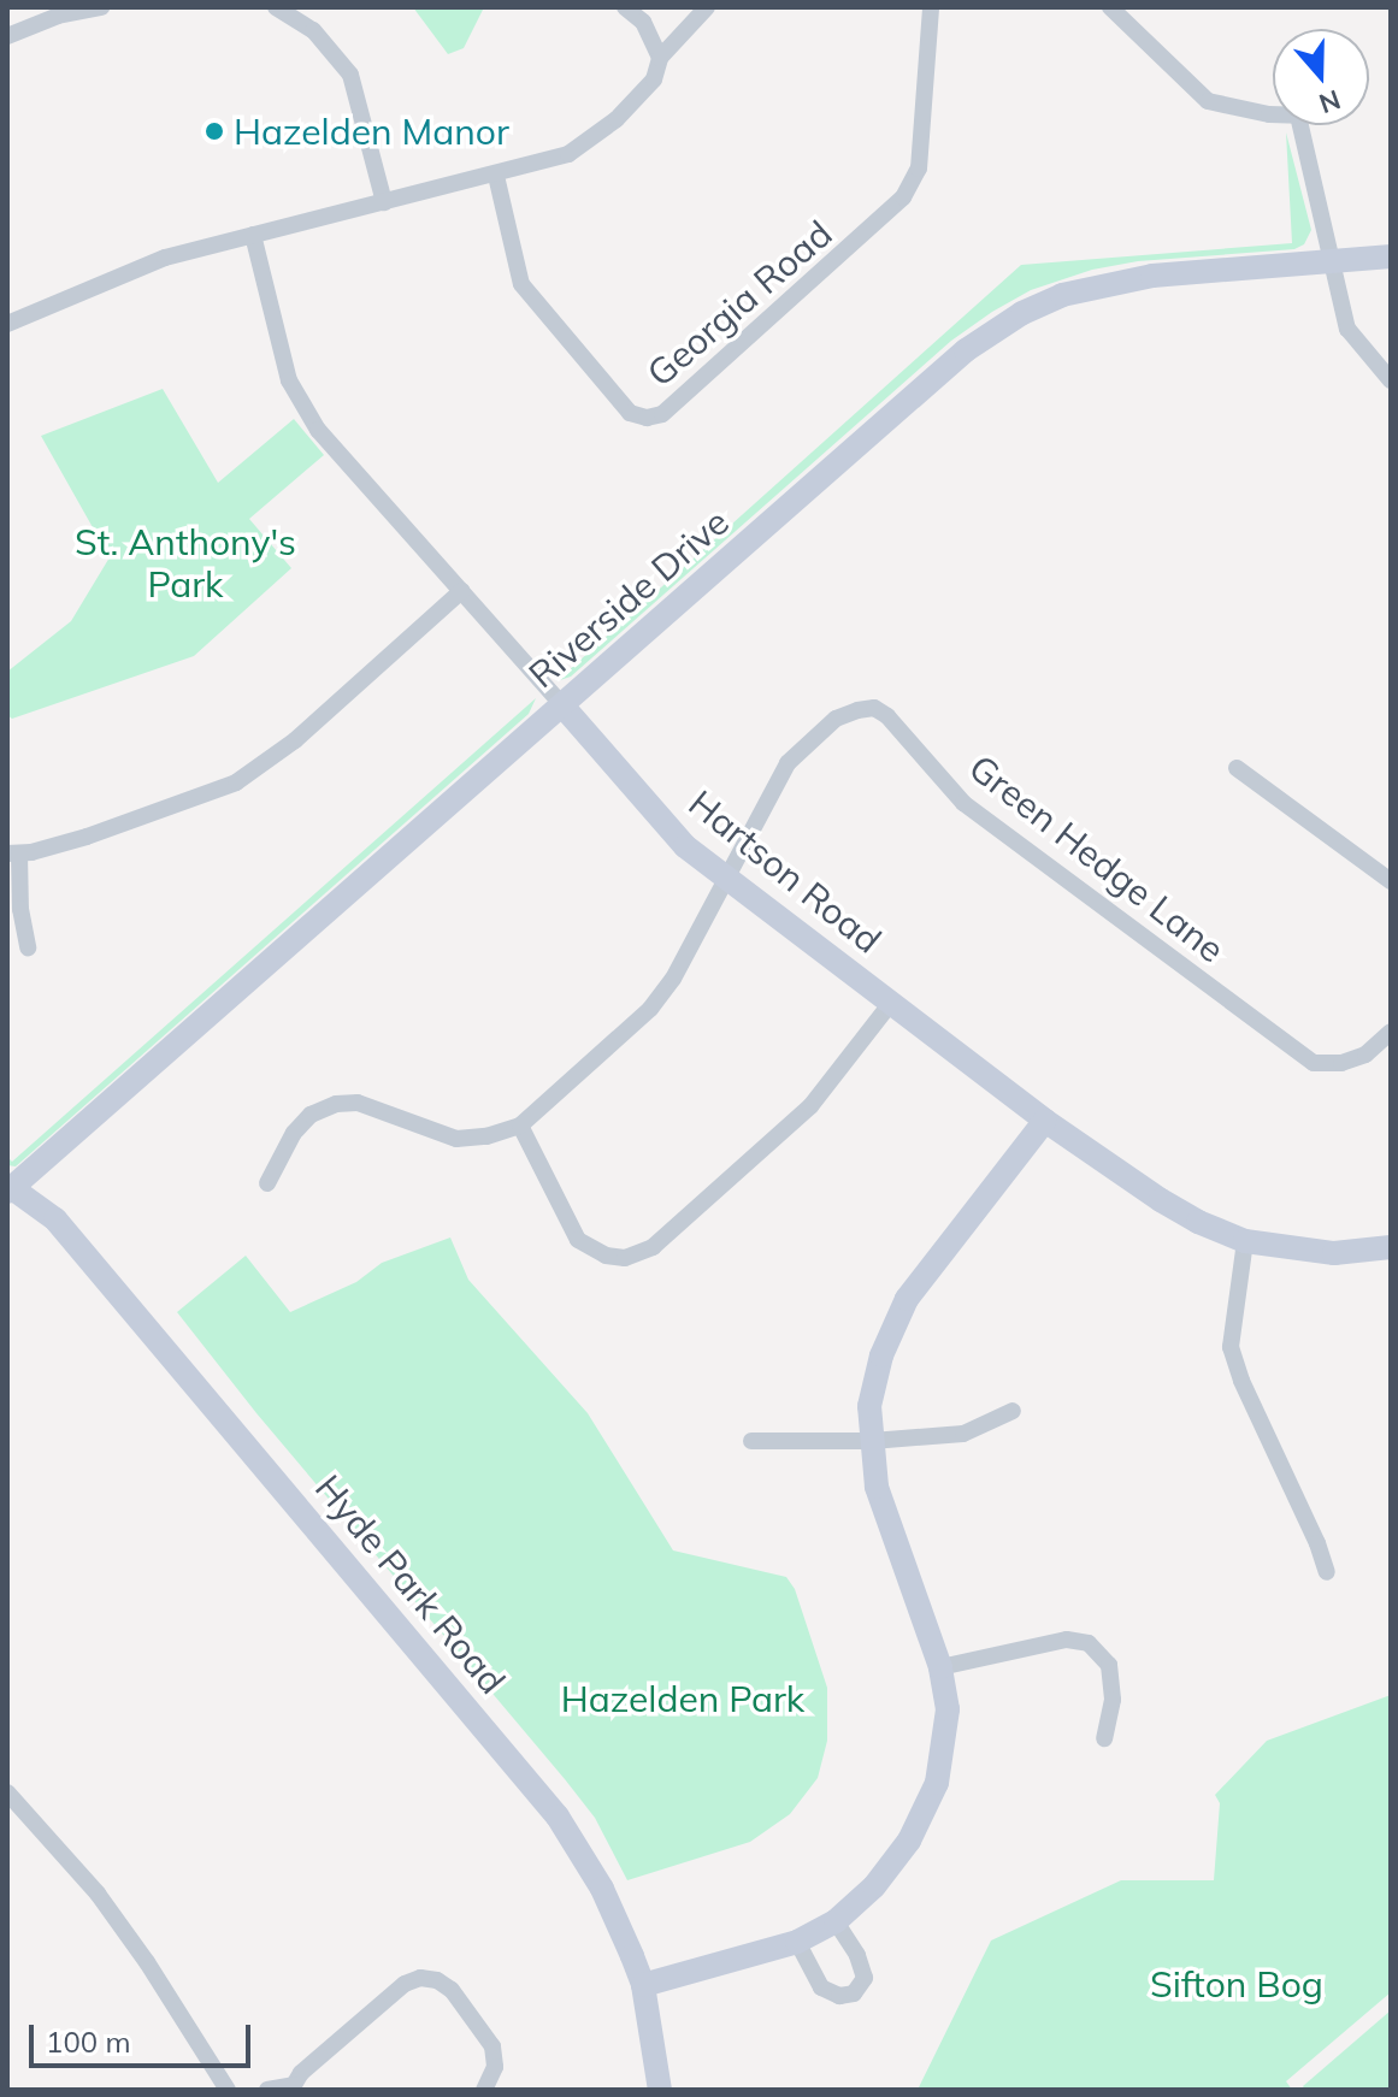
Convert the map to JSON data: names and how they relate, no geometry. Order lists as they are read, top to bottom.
{
  "streets": {
    "main road": ["Riverside Drive", "Hartson Road", "Hyde Park Road"],
    "street": ["Georgia Road", "Green Hedge Lane"]
  },
  "crossings": [
    ["Riverside Drive", "Hartson Road"],
    ["Riverside Drive", "Hyde Park Road"],
    ["Green Hedge Lane", "Hartson Road"]
  ],
  "parks": ["St. Anthony's Park", "Hazelden Park", "Sifton Bog"],
  "places": ["Hazelden Manor"],
  "scale_bar": "100 m",
  "north": "bottom"
}
